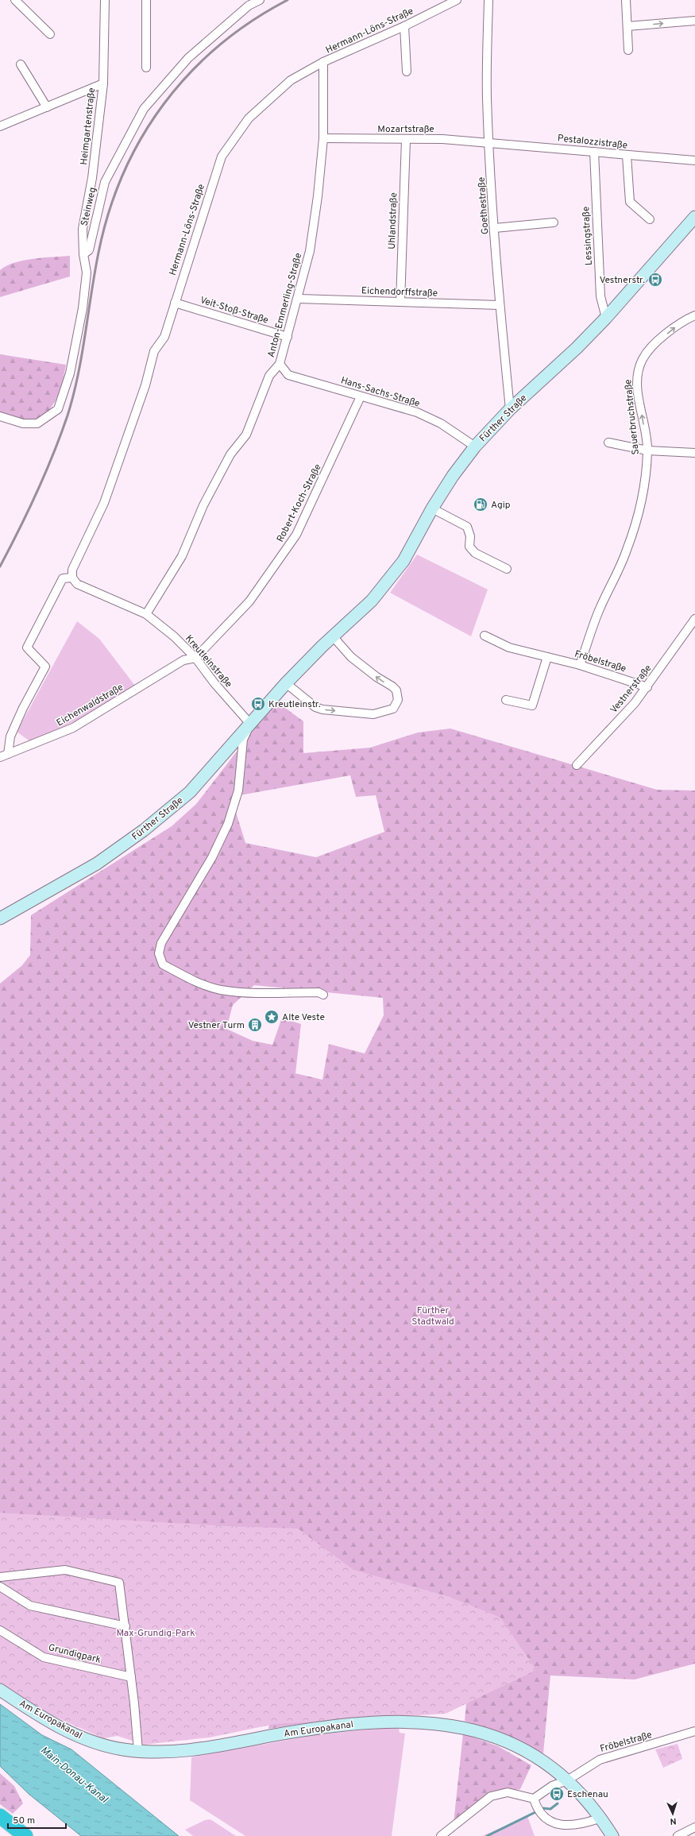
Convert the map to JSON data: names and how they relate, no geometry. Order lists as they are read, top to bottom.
{
  "streets": {
    "main road": ["Fürther Straße", "Am Europakanal"],
    "street": [
      "Hermann-Löns-Straße",
      "Heimgartenstraße",
      "Mozartstraße",
      "Pestalozzistraße",
      "Goethestraße",
      "Steinweg",
      "Uhlandstraße",
      "Lessingstraße",
      "Eichendorffstraße",
      "Anton-Emmerling-Straße",
      "Veit-Stoß-Straße",
      "Hans-Sachs-Straße",
      "Sauerbruchstraße",
      "Robert-Koch-Straße",
      "Kreutleinstraße",
      "Fröbelstraße",
      "Vestnerstraße",
      "Eichenwaldstraße",
      "Grundigpark"
    ]
  },
  "crossings": [
    ["Hermann-Löns-Straße", "Anton-Emmerling-Straße"],
    ["Hermann-Löns-Straße", "Veit-Stoß-Straße"],
    ["Hermann-Löns-Straße", "Kreutleinstraße"],
    ["Heimgartenstraße", "Steinweg"],
    ["Mozartstraße", "Pestalozzistraße"],
    ["Mozartstraße", "Goethestraße"],
    ["Mozartstraße", "Uhlandstraße"],
    ["Mozartstraße", "Anton-Emmerling-Straße"],
    ["Pestalozzistraße", "Goethestraße"],
    ["Pestalozzistraße", "Lessingstraße"],
    ["Goethestraße", "Eichendorffstraße"],
    ["Goethestraße", "Fürther Straße"],
    ["Uhlandstraße", "Eichendorffstraße"],
    ["Lessingstraße", "Fürther Straße"],
    ["Eichendorffstraße", "Anton-Emmerling-Straße"],
    ["Anton-Emmerling-Straße", "Veit-Stoß-Straße"],
    ["Anton-Emmerling-Straße", "Hans-Sachs-Straße"],
    ["Anton-Emmerling-Straße", "Kreutleinstraße"],
    ["Hans-Sachs-Straße", "Fürther Straße"],
    ["Hans-Sachs-Straße", "Robert-Koch-Straße"],
    ["Sauerbruchstraße", "Fröbelstraße"],
    ["Fürther Straße", "Kreutleinstraße"],
    ["Robert-Koch-Straße", "Kreutleinstraße"],
    ["Robert-Koch-Straße", "Eichenwaldstraße"],
    ["Kreutleinstraße", "Eichenwaldstraße"],
    ["Fröbelstraße", "Vestnerstraße"],
    ["Fröbelstraße", "Am Europakanal"]
  ],
  "one_way": ["Sauerbruchstraße"],
  "water": ["Main-Donau-Kanal"],
  "parks": ["Fürther Stadtwald", "Max-Grundig-Park"],
  "places": {
    "bus stop": ["Vestnerstr.", "Kreutleinstr.", "Eschenau"],
    "fuel station": ["Agip"],
    "place": ["Alte Veste"],
    "building": ["Vestner Turm"]
  },
  "scale_bar": "50 m",
  "north": "bottom"
}
